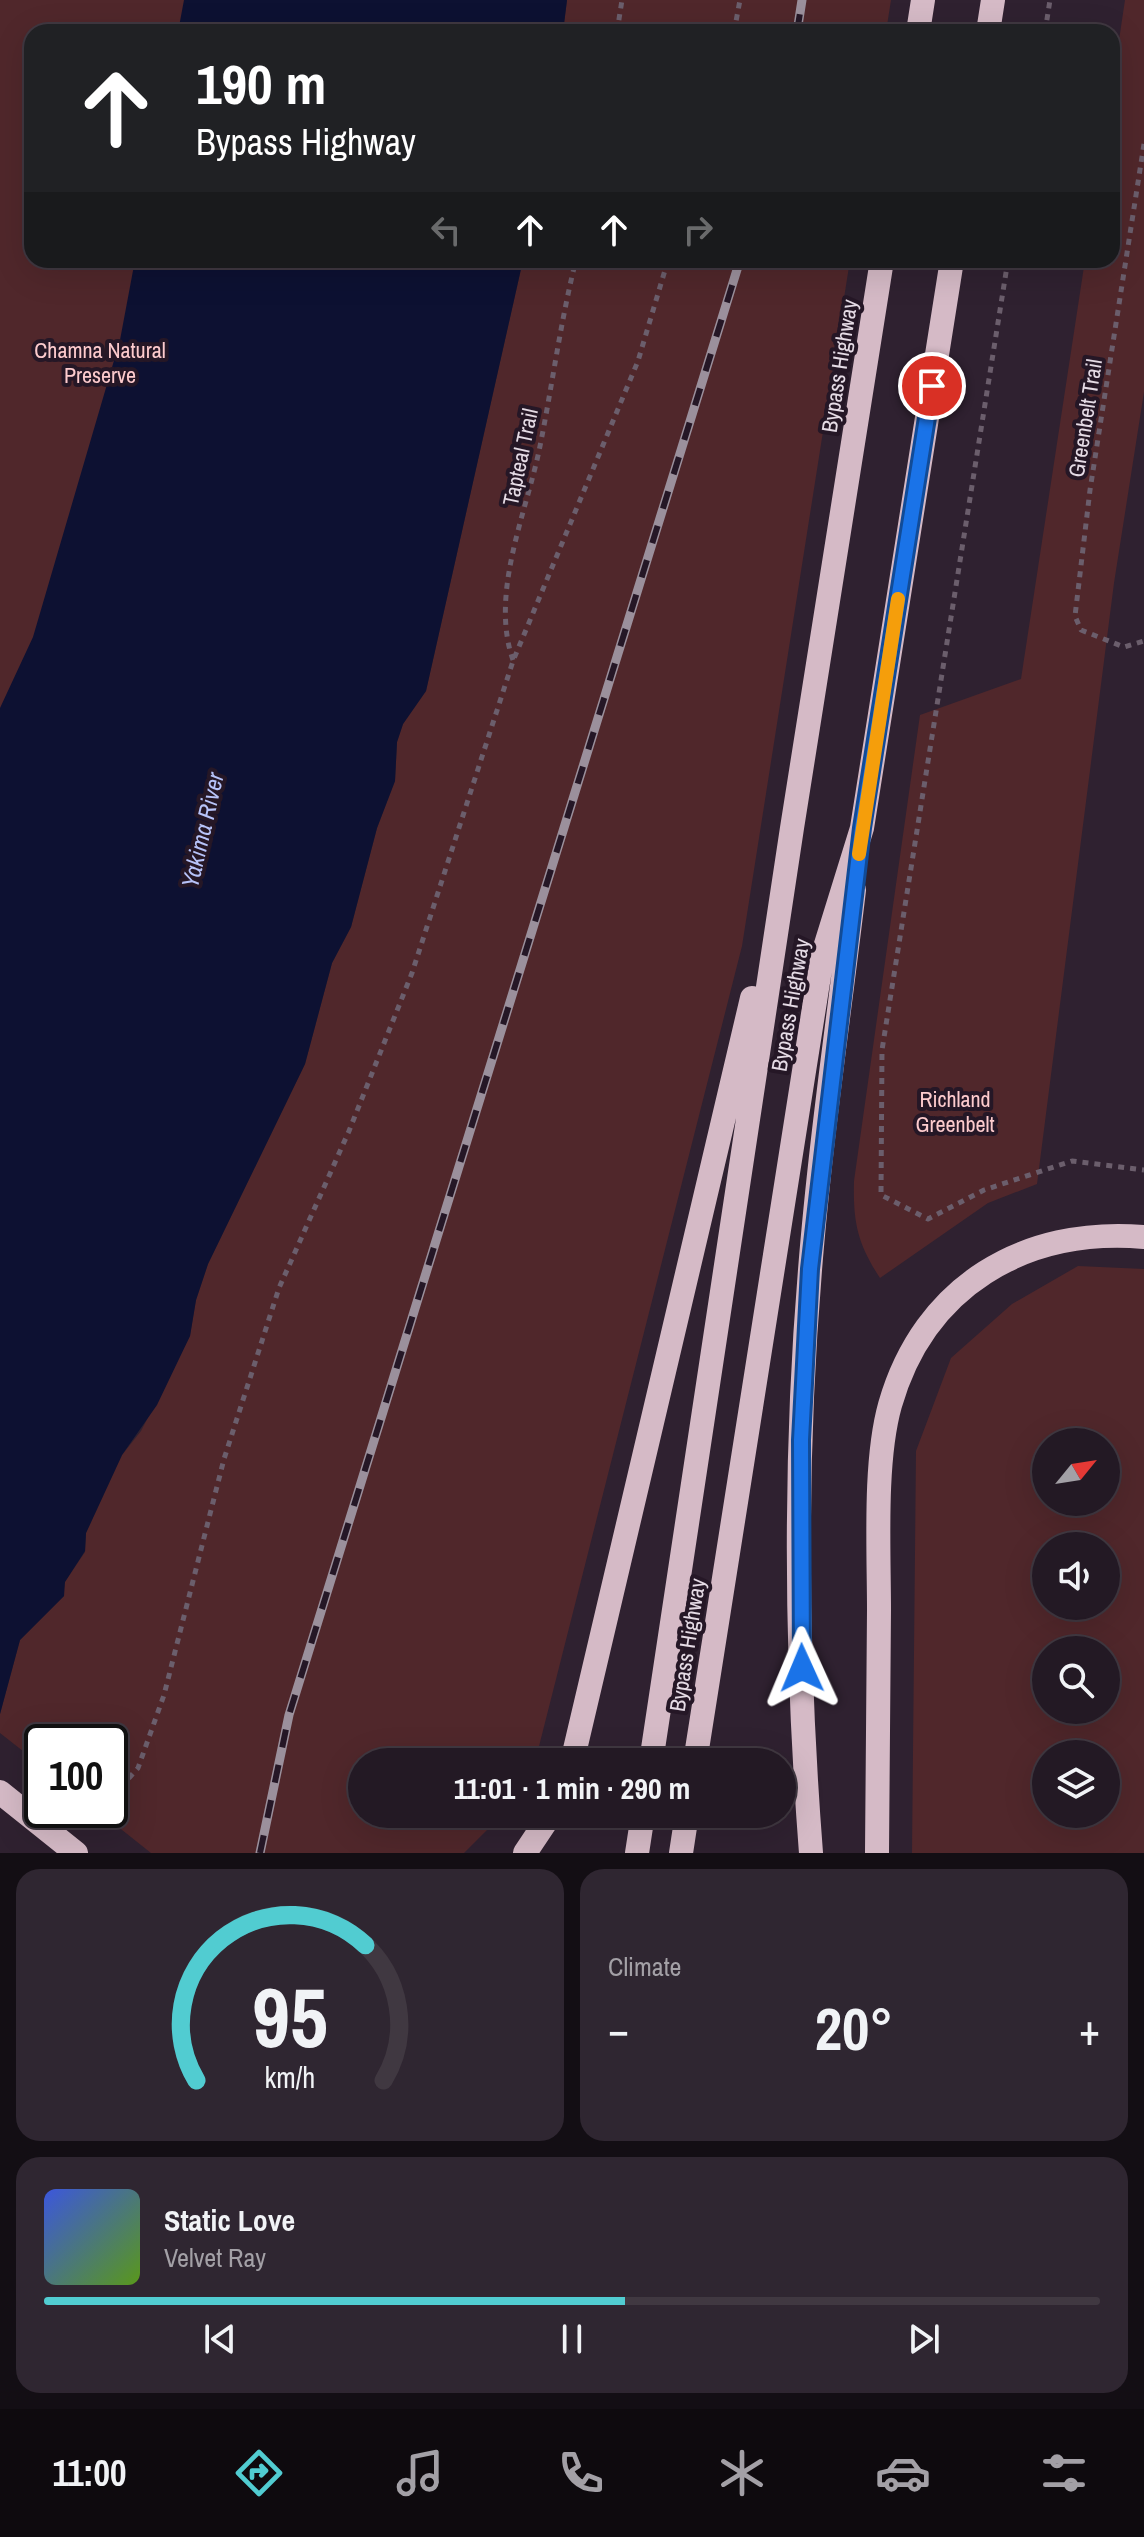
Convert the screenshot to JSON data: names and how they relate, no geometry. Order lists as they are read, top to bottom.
{
  "streets": {
    "highway": ["Bypass Highway"],
    "path": ["Greenbelt Trail", "Tapteal Trail"]
  },
  "water": ["Yakima River"],
  "parks": ["Chamna Natural Preserve", "Richland Greenbelt"],
  "north": "top right",
  "page": {
    "turn": ["190 m", "Bypass Highway"],
    "limit": "100",
    "trip": "11:01 · 1 min · 290 m",
    "tile": "Climate",
    "heat": ["−", "20°", "+"],
    "song": ["Static Love", "Velvet Ray"],
    "tabs": "11:00",
    "gauge": ["95", "km/h"]
  }
}
